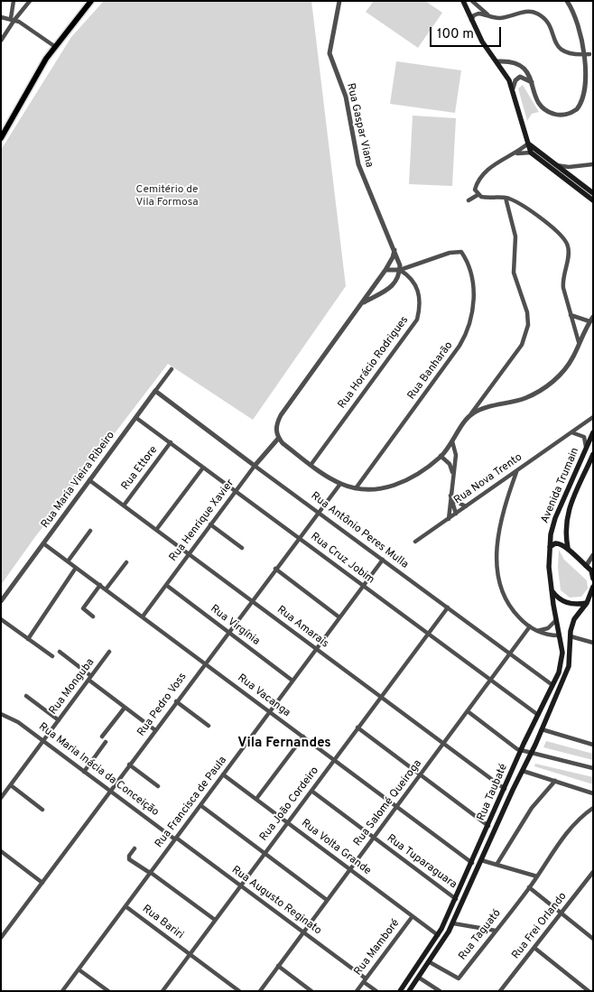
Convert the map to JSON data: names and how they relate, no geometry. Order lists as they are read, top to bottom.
{
  "streets": {
    "main road": ["Avenida Trumain", "Rua Taubaté"],
    "street": [
      "Rua Gaspar Viana",
      "Rua Horácio Rodrigues",
      "Rua Banharão",
      "Rua Ettore",
      "Rua Nova Trento",
      "Rua Maria Vieira Ribeiro",
      "Rua Henrique Xavier",
      "Rua Antônio Peres Mulla",
      "Rua Cruz Jobim",
      "Rua Virgínia",
      "Rua Amarais",
      "Rua Monguba",
      "Rua Vacanga",
      "Rua Pedro Voss",
      "Rua Maria Inácia da Conceição",
      "Rua Francisca de Paula",
      "Rua Salomé Queiroga",
      "Rua João Cordeiro",
      "Rua Volta Grande",
      "Rua Tuparaguara",
      "Rua Augusto Reginato",
      "Rua Bariri",
      "Rua Frei Orlando",
      "Rua Taguató",
      "Rua Mamboré"
    ]
  },
  "crossings": [
    ["Rua Gaspar Viana", "Rua Horácio Rodrigues"],
    ["Rua Gaspar Viana", "Rua Banharão"],
    ["Rua Horácio Rodrigues", "Rua Banharão"],
    ["Rua Ettore", "Rua Cruz Jobim"],
    ["Rua Ettore", "Rua Amarais"],
    ["Rua Maria Vieira Ribeiro", "Rua Antônio Peres Mulla"],
    ["Rua Maria Vieira Ribeiro", "Rua Cruz Jobim"],
    ["Rua Maria Vieira Ribeiro", "Rua Amarais"],
    ["Rua Maria Vieira Ribeiro", "Rua Vacanga"],
    ["Avenida Trumain", "Rua Taubaté"],
    ["Rua Henrique Xavier", "Rua Antônio Peres Mulla"],
    ["Rua Henrique Xavier", "Rua Cruz Jobim"],
    ["Rua Henrique Xavier", "Rua Virgínia"],
    ["Rua Henrique Xavier", "Rua Amarais"],
    ["Rua Henrique Xavier", "Rua Vacanga"],
    ["Rua Antônio Peres Mulla", "Rua Pedro Voss"],
    ["Rua Antônio Peres Mulla", "Rua Taubaté"],
    ["Rua Antônio Peres Mulla", "Rua Francisca de Paula"],
    ["Rua Antônio Peres Mulla", "Rua Salomé Queiroga"],
    ["Rua Antônio Peres Mulla", "Rua João Cordeiro"],
    ["Rua Cruz Jobim", "Rua Pedro Voss"],
    ["Rua Cruz Jobim", "Rua Taubaté"],
    ["Rua Cruz Jobim", "Rua Francisca de Paula"],
    ["Rua Cruz Jobim", "Rua Salomé Queiroga"],
    ["Rua Cruz Jobim", "Rua João Cordeiro"],
    ["Rua Virgínia", "Rua Pedro Voss"],
    ["Rua Virgínia", "Rua Francisca de Paula"],
    ["Rua Amarais", "Rua Pedro Voss"],
    ["Rua Amarais", "Rua Taubaté"],
    ["Rua Amarais", "Rua Francisca de Paula"],
    ["Rua Amarais", "Rua Salomé Queiroga"],
    ["Rua Amarais", "Rua João Cordeiro"],
    ["Rua Monguba", "Rua Maria Inácia da Conceição"],
    ["Rua Vacanga", "Rua Pedro Voss"],
    ["Rua Vacanga", "Rua Taubaté"],
    ["Rua Vacanga", "Rua Francisca de Paula"],
    ["Rua Vacanga", "Rua Salomé Queiroga"],
    ["Rua Vacanga", "Rua João Cordeiro"],
    ["Rua Pedro Voss", "Rua Maria Inácia da Conceição"],
    ["Rua Maria Inácia da Conceição", "Rua Francisca de Paula"],
    ["Rua Maria Inácia da Conceição", "Rua Augusto Reginato"],
    ["Rua Taubaté", "Rua Volta Grande"],
    ["Rua Taubaté", "Rua Tuparaguara"],
    ["Rua Taubaté", "Rua Taguató"],
    ["Rua Francisca de Paula", "Rua Volta Grande"],
    ["Rua Francisca de Paula", "Rua Augusto Reginato"],
    ["Rua Francisca de Paula", "Rua Bariri"],
    ["Rua Salomé Queiroga", "Rua Volta Grande"],
    ["Rua Salomé Queiroga", "Rua Tuparaguara"],
    ["Rua Salomé Queiroga", "Rua Augusto Reginato"],
    ["Rua João Cordeiro", "Rua Volta Grande"],
    ["Rua João Cordeiro", "Rua Tuparaguara"],
    ["Rua João Cordeiro", "Rua Augusto Reginato"],
    ["Rua João Cordeiro", "Rua Bariri"],
    ["Rua Volta Grande", "Rua Mamboré"],
    ["Rua Augusto Reginato", "Rua Mamboré"]
  ],
  "districts": ["Vila Fernandes"],
  "parks": ["Cemitério de Vila Formosa"],
  "scale_bar": "100 m"
}
